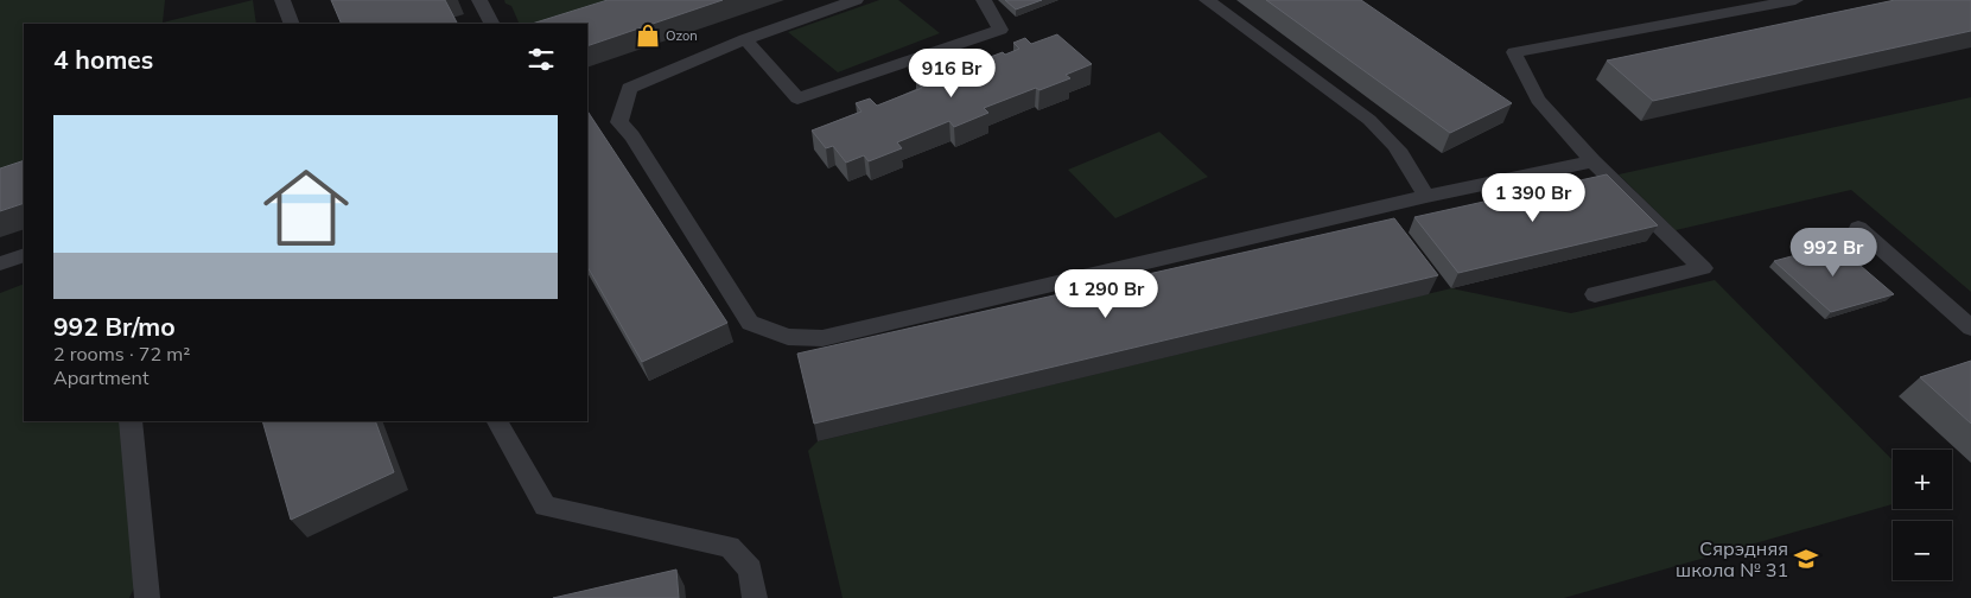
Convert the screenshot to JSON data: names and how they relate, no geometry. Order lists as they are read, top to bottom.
{
  "places": {
    "shop": ["Ozon"],
    "school or university": ["Сярэдняя школа № 31"]
  },
  "page": {
    "heading": "4 homes",
    "price": [
      "916 Br",
      "1 390 Br",
      "992 Br",
      "1 290 Br"
    ],
    "list": [
      {
        "name": "992 Br/mo",
        "note": "2 rooms · 72 m² · Apartment"
      }
    ],
    "map_buttons": ["+", "−"]
  }
}
